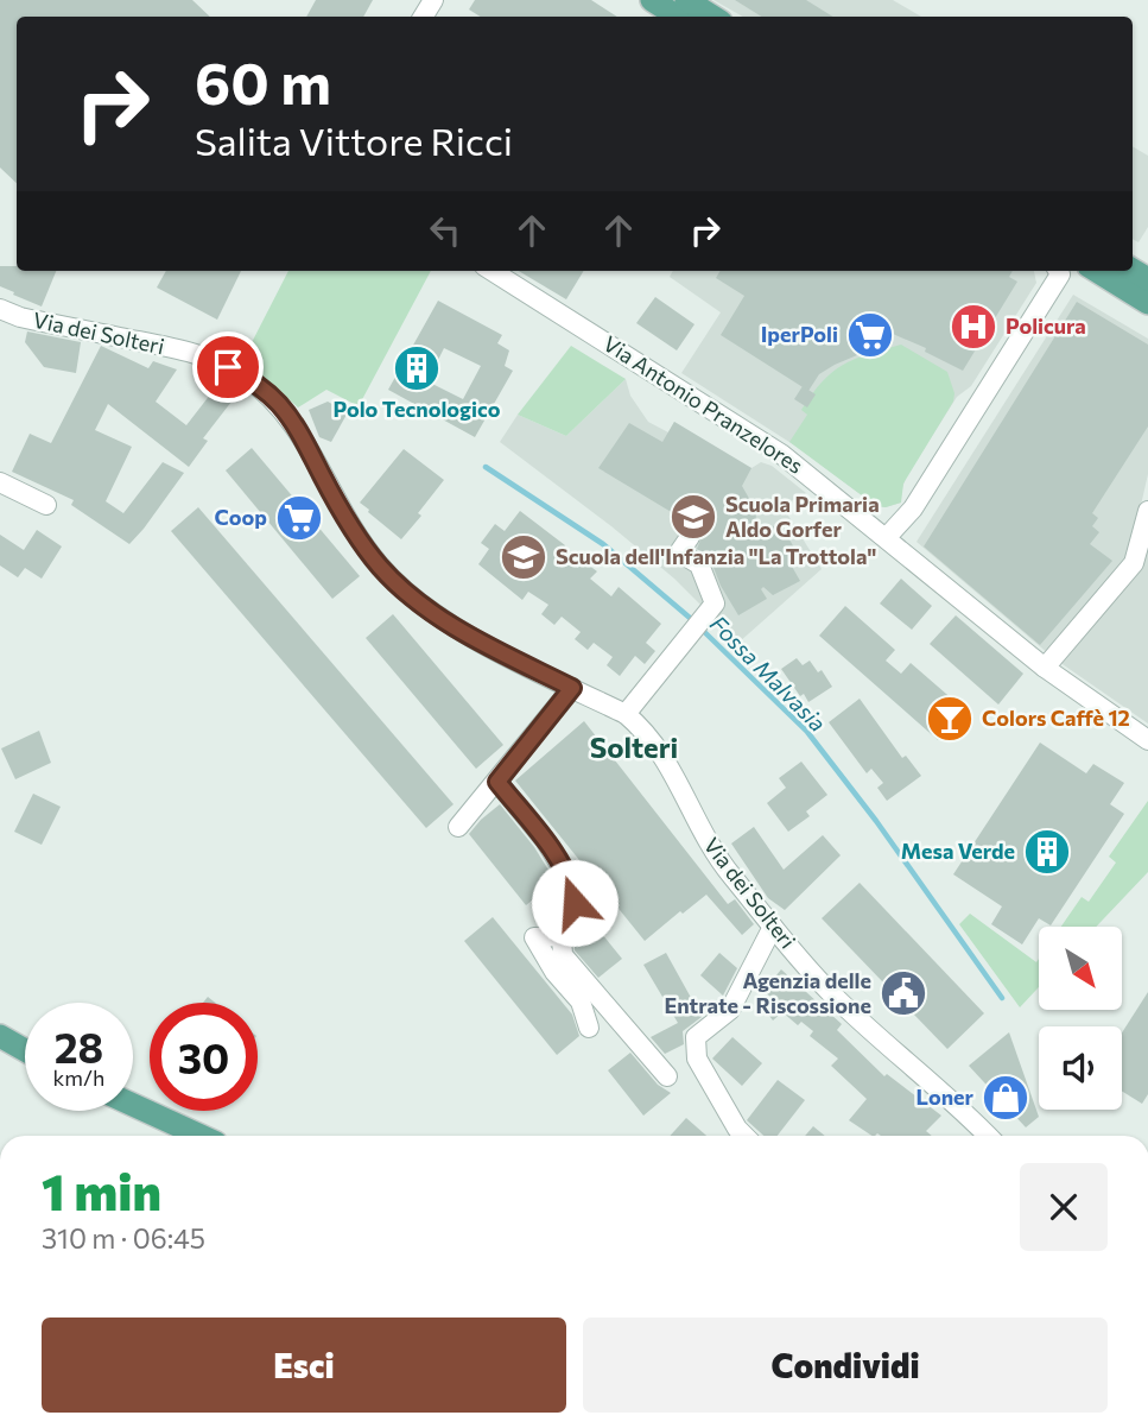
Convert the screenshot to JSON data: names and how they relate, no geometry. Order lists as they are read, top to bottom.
{
  "streets": {
    "street": ["Via dei Solteri", "Via Antonio Pranzelores"]
  },
  "districts": ["Solteri"],
  "water": ["Fossa Malvasia"],
  "places": {
    "hospital": ["Policura"],
    "supermarket": ["IperPoli", "Coop"],
    "building": ["Polo Tecnologico", "Mesa Verde"],
    "school or university": ["Scuola Primaria Aldo Gorfer", "Scuola dell'Infanzia \"La Trottola\""],
    "bar": ["Colors Caffè 12"],
    "public building": ["Agenzia delle Entrate - Riscossione"],
    "shop": ["Loner"]
  },
  "north": "bottom right",
  "page": {
    "turn": ["60 m", "Salita Vittore Ricci"],
    "speed": "28 km/h",
    "limit": "30",
    "heading": ["1 min", "310 m · 06:45"],
    "buttons": ["Esci", "Condividi"]
  }
}
